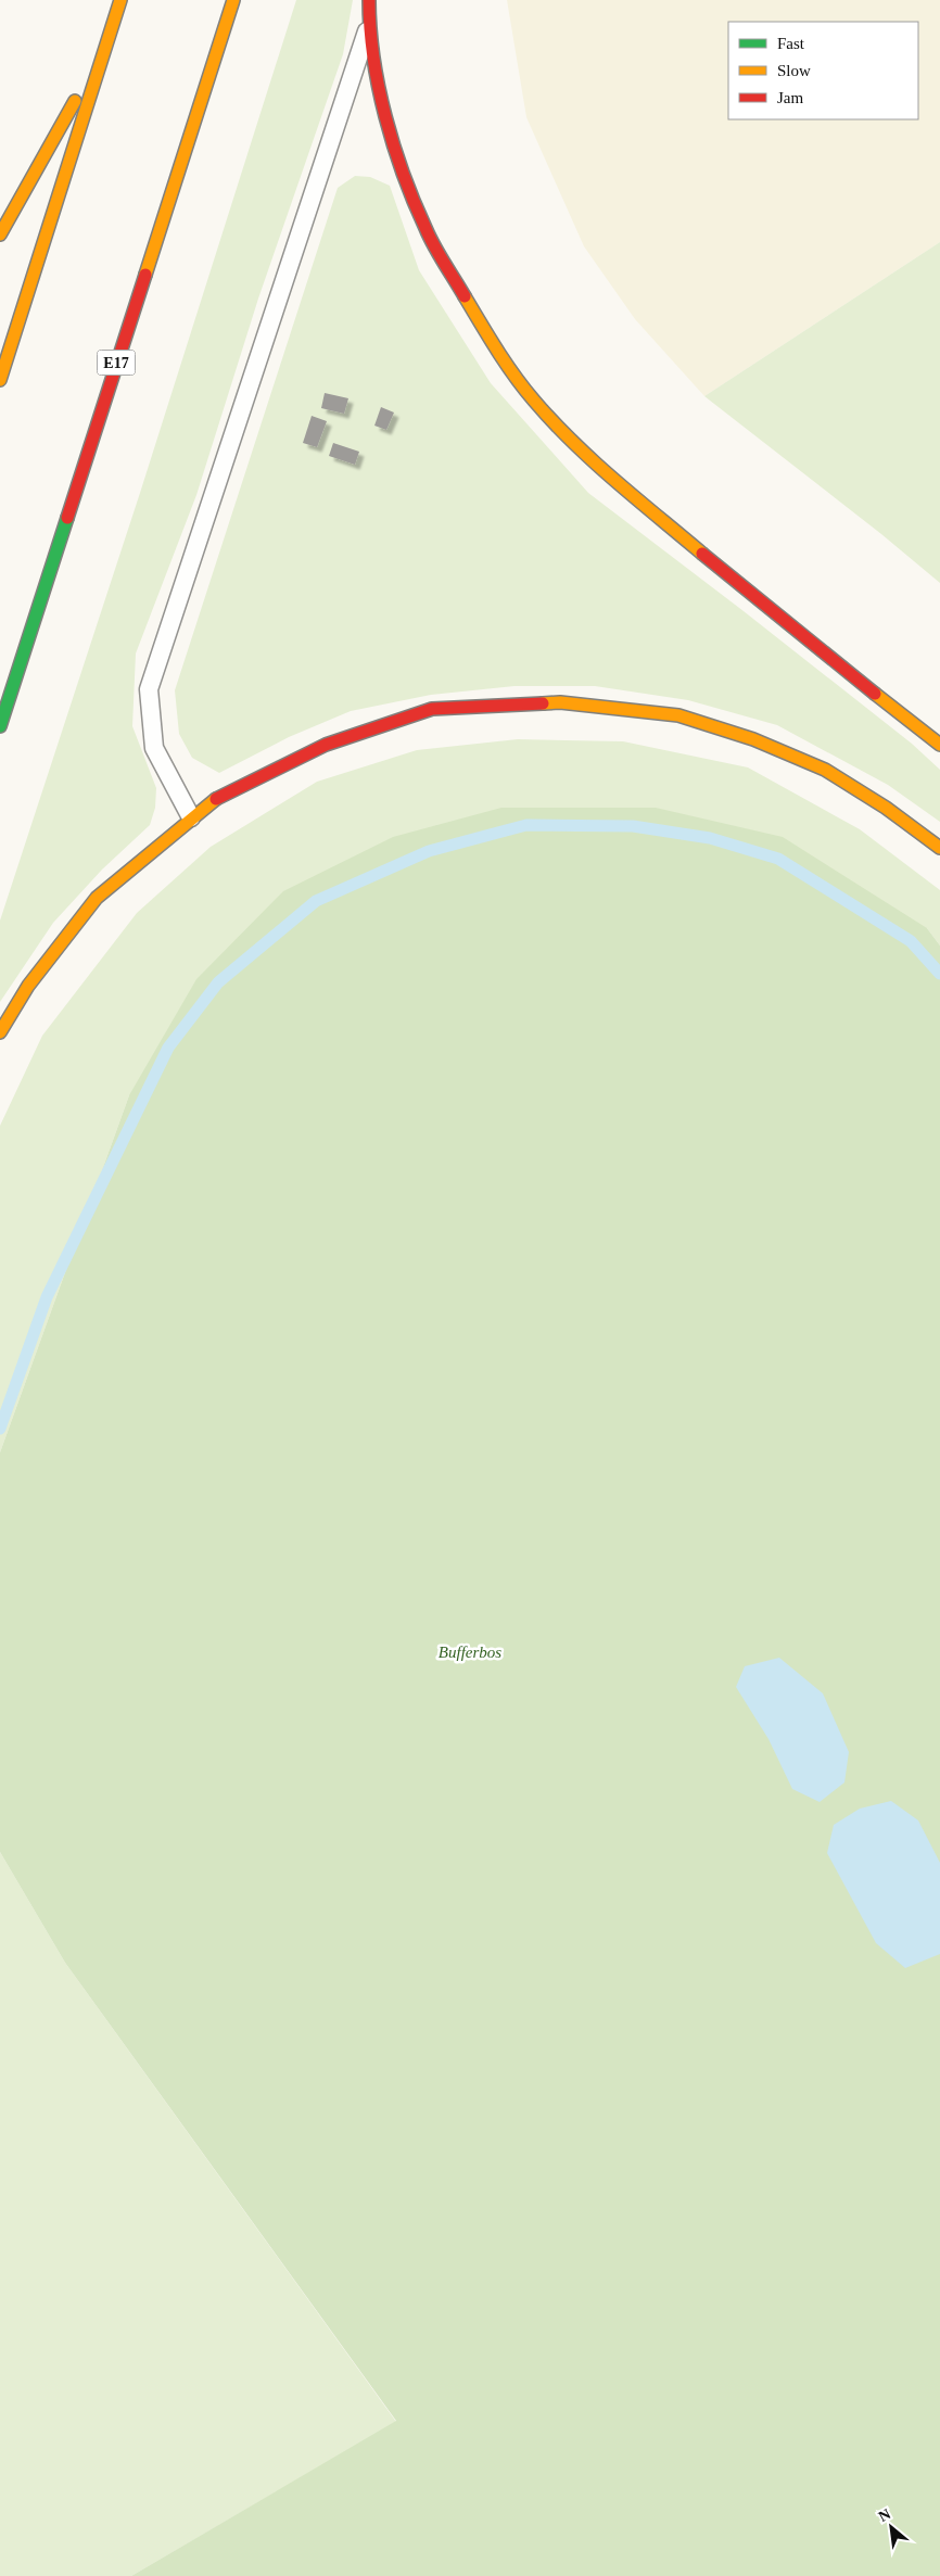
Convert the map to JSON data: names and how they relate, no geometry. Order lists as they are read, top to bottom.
{
  "streets": {
    "highway": ["E17"]
  },
  "parks": ["Bufferbos"],
  "legend": ["Fast", "Slow", "Jam"],
  "north": "top left"
}
